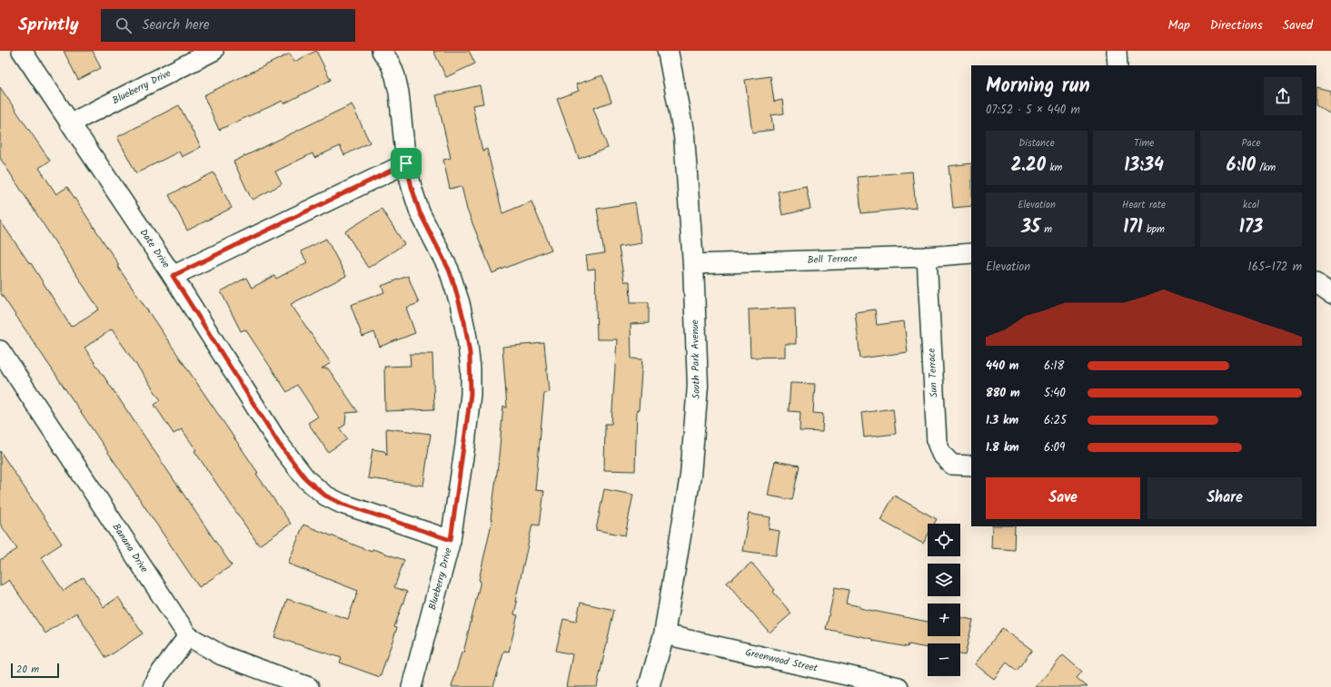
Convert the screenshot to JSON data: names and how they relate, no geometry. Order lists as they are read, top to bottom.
{
  "streets": {
    "street": [
      "Blueberry Drive",
      "Date Drive",
      "Bell Terrace",
      "South Park Avenue",
      "Sun Terrace",
      "Banana Drive",
      "Greenwood Street"
    ]
  },
  "crossings": [
    ["Blueberry Drive", "Date Drive"],
    ["Bell Terrace", "South Park Avenue"],
    ["Bell Terrace", "Sun Terrace"],
    ["South Park Avenue", "Greenwood Street"]
  ],
  "scale_bar": "20 m",
  "page": {
    "header": "Sprintly",
    "search": "Search here",
    "nav": ["Map", "Directions", "Saved"],
    "heading": ["Morning run", "07:52 · 5 × 440 m"],
    "stats": [
      ["Distance", "2.20 km"],
      ["Time", "13:34"],
      ["Pace", "6:10 /km"],
      ["Elevation", "35 m"],
      ["Heart rate", "171 bpm"],
      ["kcal", "173"]
    ],
    "chart": ["Elevation", "165–172 m"],
    "list": [
      {
        "name": "440 m",
        "note": "6:18"
      },
      {
        "name": "880 m",
        "note": "5:40"
      },
      {
        "name": "1.3 km",
        "note": "6:25"
      },
      {
        "name": "1.8 km",
        "note": "6:09"
      }
    ],
    "buttons": ["Save", "Share"],
    "map_buttons": ["+", "−"],
    "scale": "20 m"
  }
}
